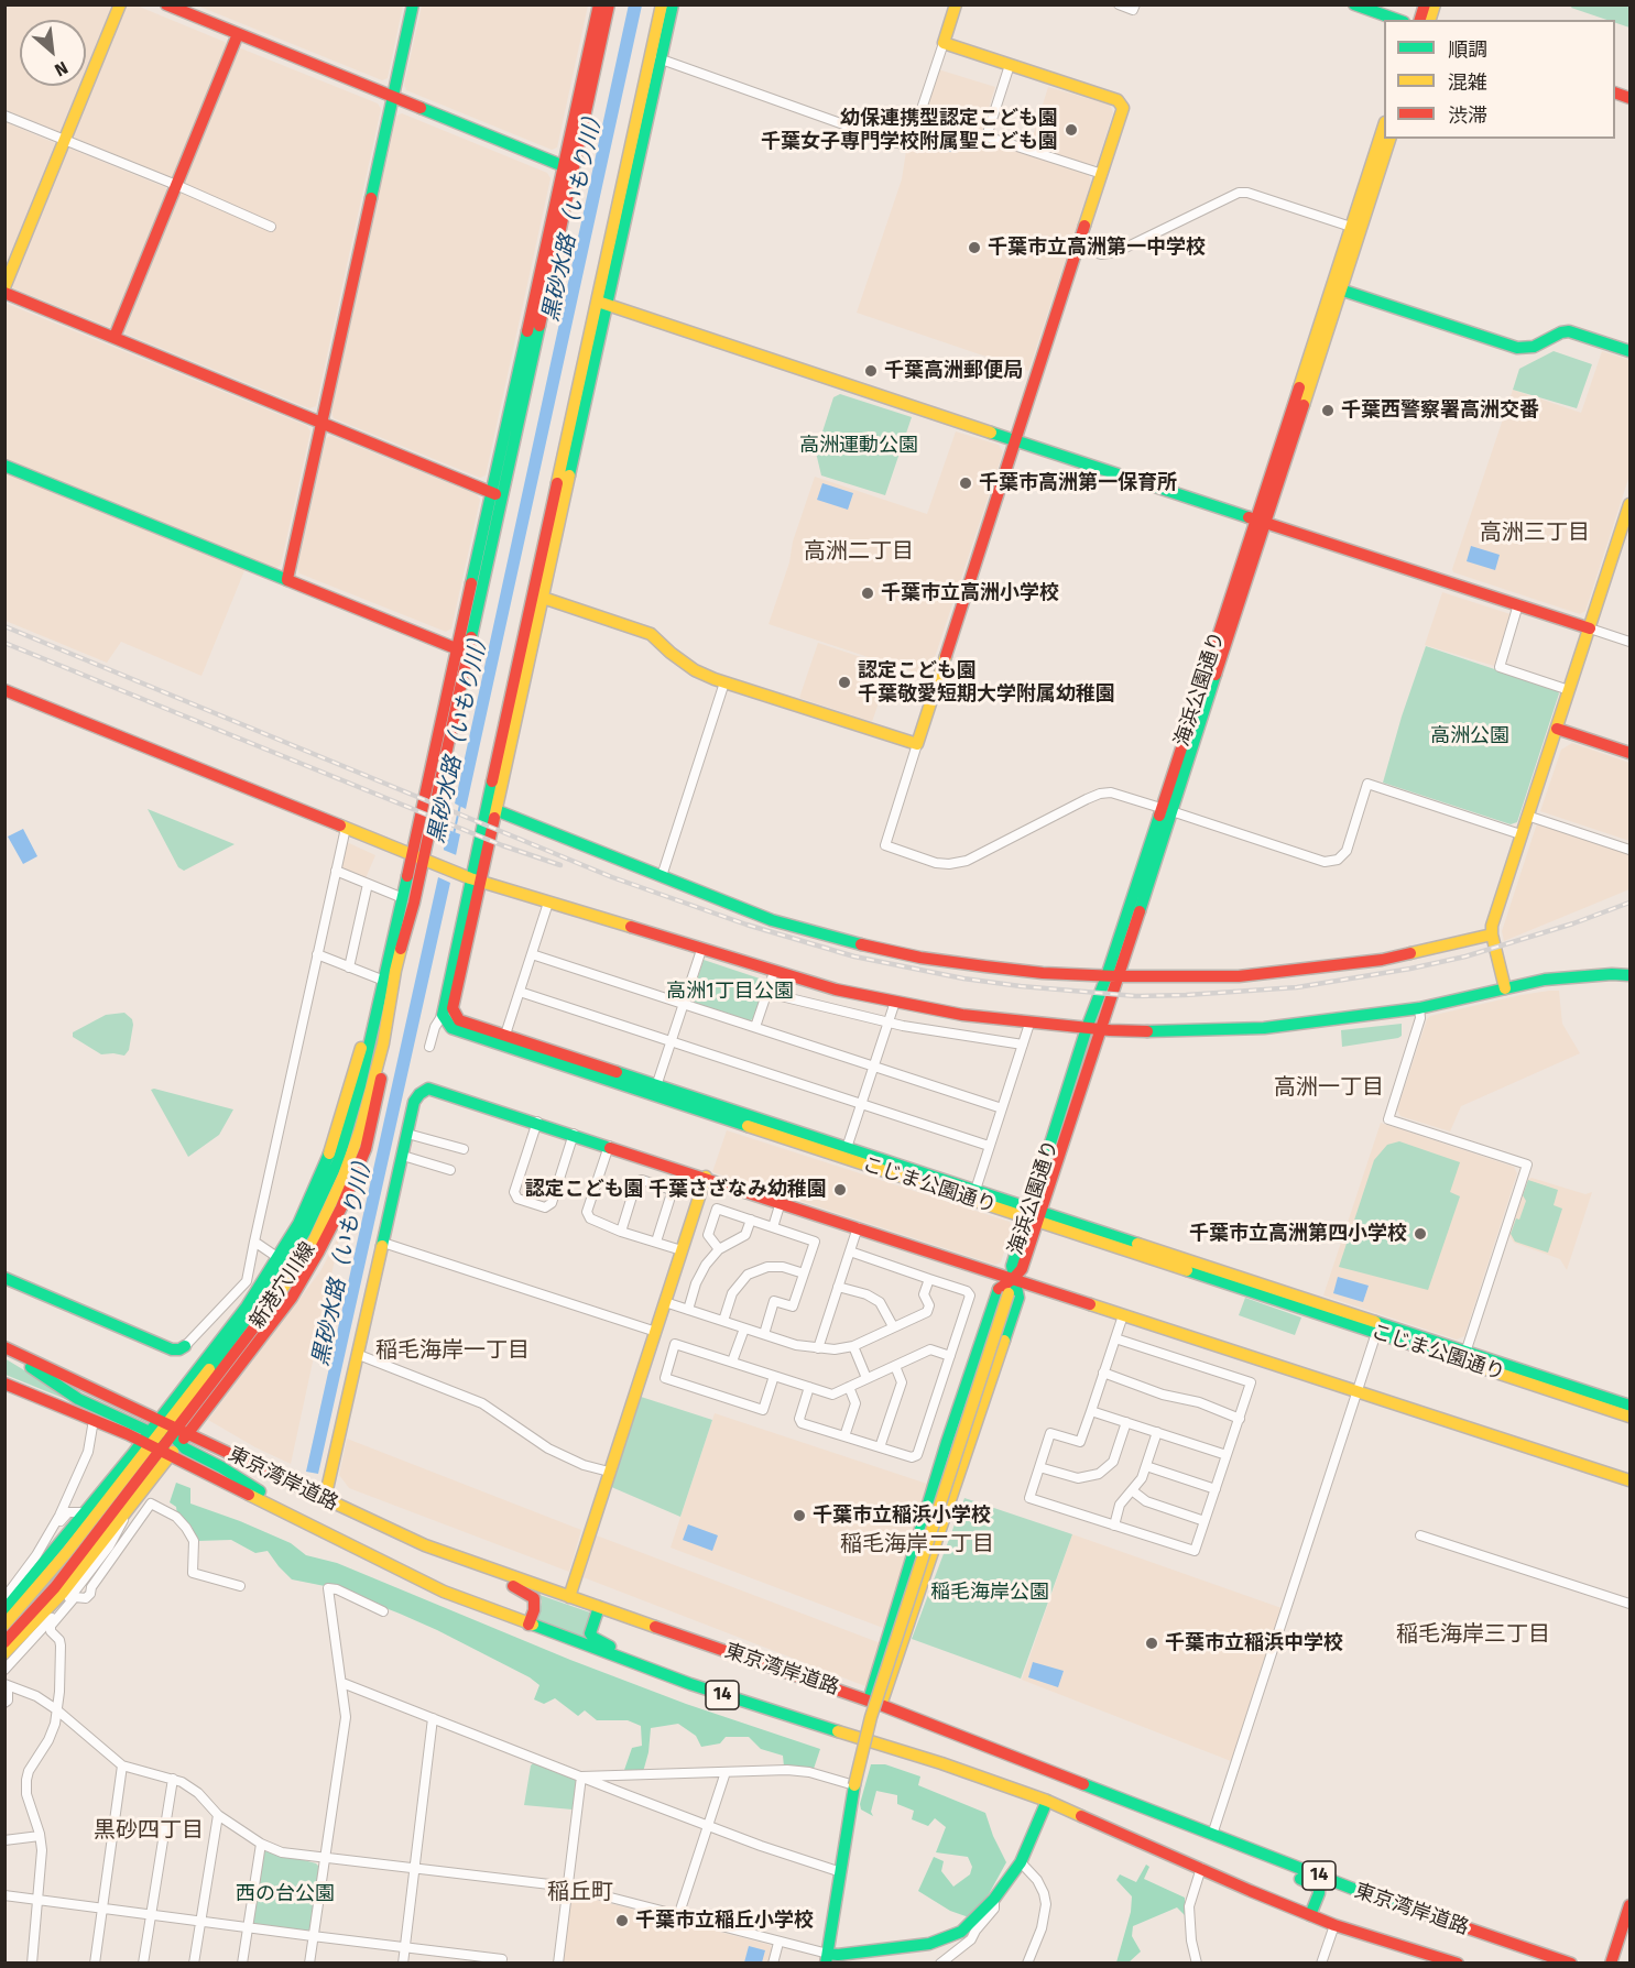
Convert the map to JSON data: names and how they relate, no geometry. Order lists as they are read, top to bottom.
{
  "streets": {
    "main road": [
      "海浜公園通り",
      "こじま公園通り",
      "新港穴川線",
      "東京湾岸道路",
      "14"
    ]
  },
  "crossings": [
    ["海浜公園通り", "こじま公園通り"]
  ],
  "districts": [
    "高洲三丁目",
    "高洲二丁目",
    "高洲一丁目",
    "稲毛海岸一丁目",
    "稲毛海岸二丁目",
    "稲毛海岸三丁目",
    "黒砂四丁目",
    "稲丘町"
  ],
  "water": ["黒砂水路（いもり川）"],
  "parks": [
    "高洲運動公園",
    "高洲公園",
    "高洲1丁目公園",
    "稲毛海岸公園",
    "西の台公園"
  ],
  "places": [
    "幼保連携型認定こども園 千葉女子専門学校附属聖こども園",
    "千葉市立高洲第一中学校",
    "千葉高洲郵便局",
    "千葉西警察署高洲交番",
    "千葉市高洲第一保育所",
    "千葉市立高洲小学校",
    "認定こども園 千葉敬愛短期大学附属幼稚園",
    "認定こども園 千葉さざなみ幼稚園",
    "千葉市立高洲第四小学校",
    "千葉市立稲浜小学校",
    "千葉市立稲浜中学校",
    "千葉市立稲丘小学校"
  ],
  "legend": ["順調", "混雑", "渋滞"],
  "north": "bottom right"
}
